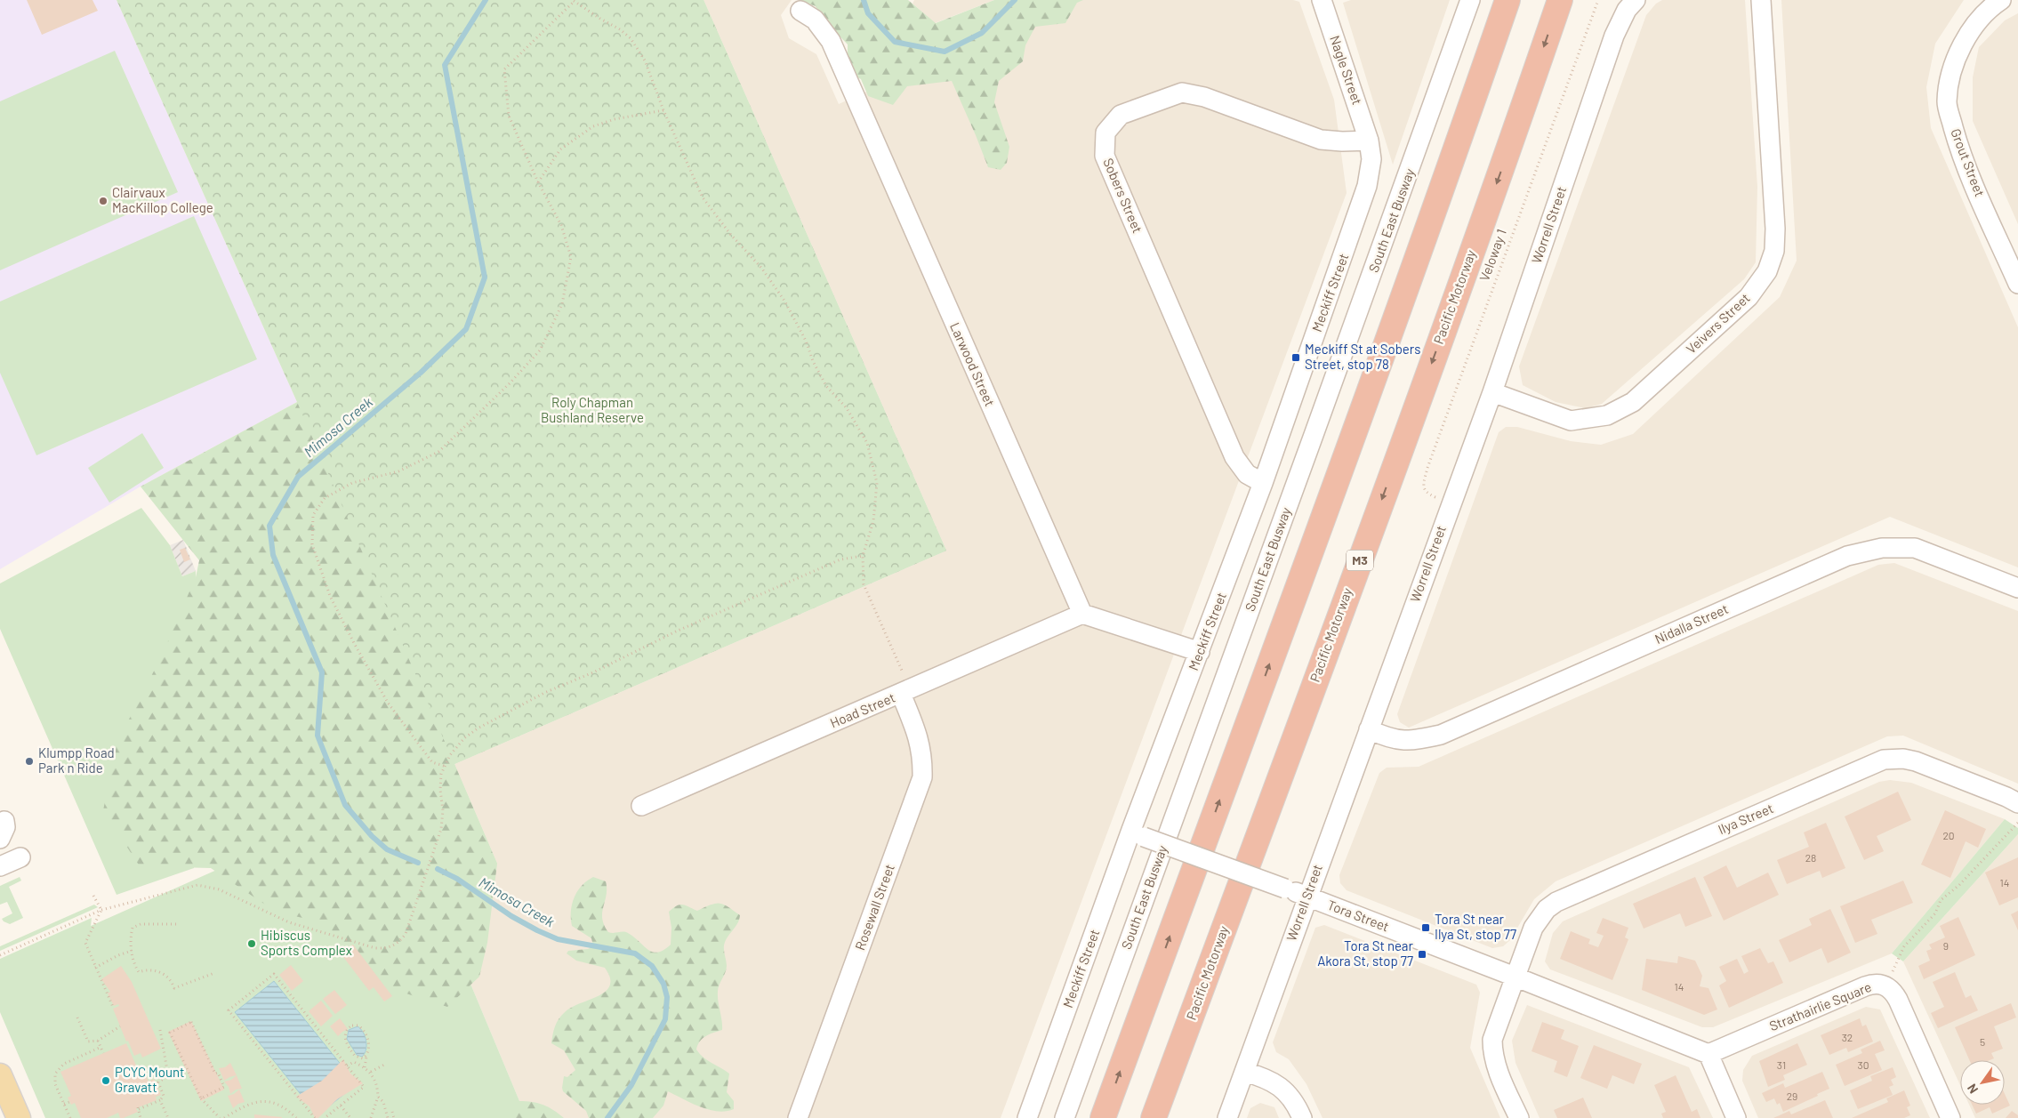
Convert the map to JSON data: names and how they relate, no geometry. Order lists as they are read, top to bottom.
{
  "streets": {
    "highway": ["Pacific Motorway", "M3"],
    "street": [
      "Nagle Street",
      "Grout Street",
      "Sobers Street",
      "South East Busway",
      "Worrell Street",
      "Meckiff Street",
      "Veivers Street",
      "Larwood Street",
      "Nidalla Street",
      "Hoad Street",
      "Ilya Street",
      "Rosewall Street",
      "Tora Street",
      "Strathairlie Square"
    ],
    "path": ["Veloway 1"]
  },
  "crossings": [
    ["Nagle Street", "Sobers Street"],
    ["Nagle Street", "Meckiff Street"],
    ["Sobers Street", "Meckiff Street"],
    ["Worrell Street", "Veloway 1"],
    ["Worrell Street", "Veivers Street"],
    ["Worrell Street", "Nidalla Street"],
    ["Worrell Street", "Tora Street"],
    ["Meckiff Street", "Tora Street"],
    ["Larwood Street", "Hoad Street"],
    ["Hoad Street", "Rosewall Street"],
    ["Ilya Street", "Tora Street"],
    ["Tora Street", "Strathairlie Square"]
  ],
  "water": ["Mimosa Creek"],
  "parks": ["Roly Chapman Bushland Reserve"],
  "places": {
    "other": [
      "Clairvaux MacKillop College",
      "Klumpp Road Park n Ride",
      "Hibiscus Sports Complex",
      "PCYC Mount Gravatt"
    ],
    "transit": ["Meckiff St at Sobers Street, stop 78", "Tora St near Ilya St, stop 77", "Tora St near Akora St, stop 77"]
  },
  "house_numbers": [
    "20",
    "28",
    "14",
    "9",
    "14",
    "32",
    "5",
    "31",
    "30",
    "29"
  ],
  "north": "bottom left"
}
